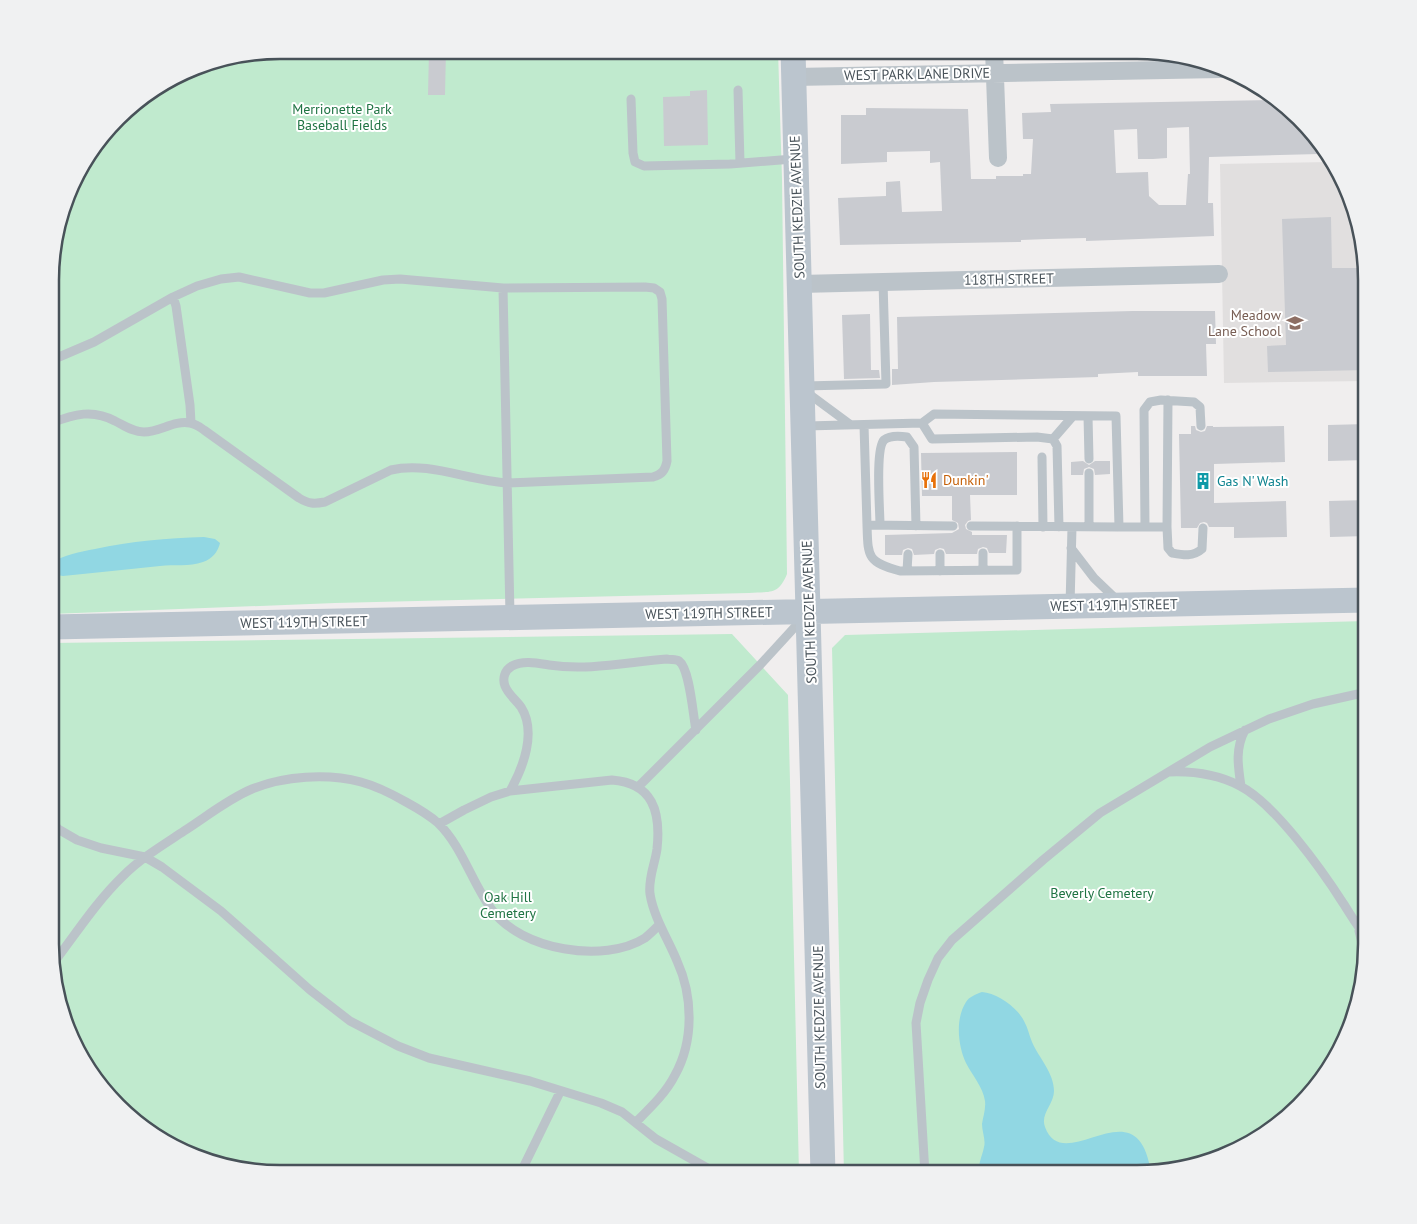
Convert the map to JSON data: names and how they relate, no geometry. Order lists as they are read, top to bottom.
{
  "streets": {
    "street": [
      "WEST PARK LANE DRIVE",
      "SOUTH KEDZIE AVENUE",
      "118TH STREET",
      "WEST 119TH STREET"
    ]
  },
  "crossings": [
    ["WEST PARK LANE DRIVE", "SOUTH KEDZIE AVENUE"],
    ["SOUTH KEDZIE AVENUE", "118TH STREET"],
    ["SOUTH KEDZIE AVENUE", "WEST 119TH STREET"]
  ],
  "parks": ["Merrionette Park Baseball Fields", "Beverly Cemetery", "Oak Hill Cemetery"],
  "places": {
    "school or university": ["Meadow Lane School"],
    "restaurant": ["Dunkin'"],
    "building": ["Gas N' Wash"]
  }
}
